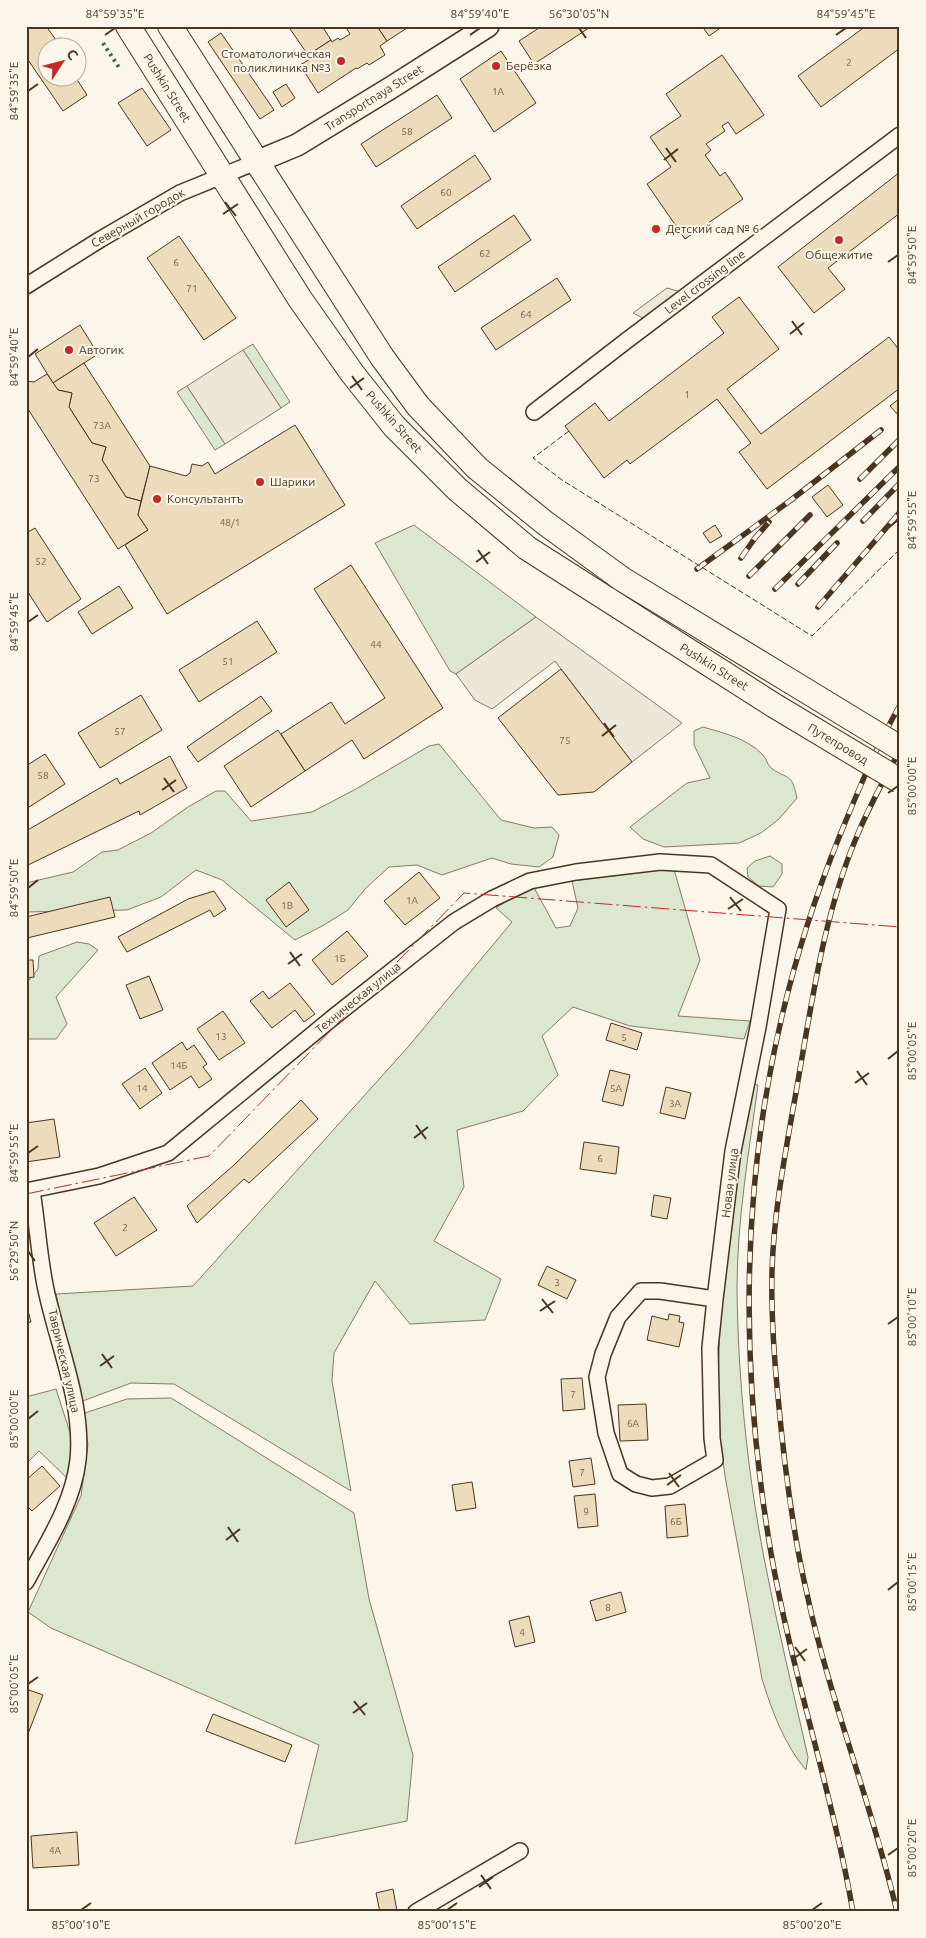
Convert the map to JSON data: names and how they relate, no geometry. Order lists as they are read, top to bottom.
{
  "streets": {
    "main road": ["Pushkin Street", "Путепровод"],
    "street": [
      "Transportnaya Street",
      "Северный городок",
      "Level crossing line",
      "Техническая улица",
      "Новая улица",
      "Таврическая улица"
    ]
  },
  "crossings": [
    ["Pushkin Street", "Северный городок"],
    ["Pushkin Street", "Путепровод"],
    ["Transportnaya Street", "Северный городок"],
    ["Техническая улица", "Новая улица"],
    ["Техническая улица", "Таврическая улица"]
  ],
  "places": [
    "Стоматологическая поликлиника №3",
    "Берёзка",
    "Детский сад № 6",
    "Общежитие",
    "Автогик",
    "Шарики",
    "Консультантъ"
  ],
  "house_numbers": [
    "2",
    "1А",
    "58",
    "60",
    "62",
    "6",
    "71",
    "64",
    "1",
    "73А",
    "73",
    "48/1",
    "52",
    "44",
    "51",
    "57",
    "75",
    "58",
    "1А",
    "1В",
    "1Б",
    "13",
    "5",
    "14Б",
    "14",
    "5А",
    "3А",
    "6",
    "2",
    "3",
    "7",
    "6А",
    "7",
    "9",
    "6Б",
    "8",
    "4",
    "4А"
  ],
  "north": "top right",
  "coordinates": [
    "84°59'35\"E",
    "84°59'40\"E",
    "56°30'05\"N",
    "84°59'45\"E",
    "84°59'50\"E",
    "84°59'55\"E",
    "85°00'00\"E",
    "85°00'05\"E",
    "56°29'50\"N",
    "85°00'10\"E",
    "85°00'15\"E",
    "85°00'20\"E"
  ]
}
